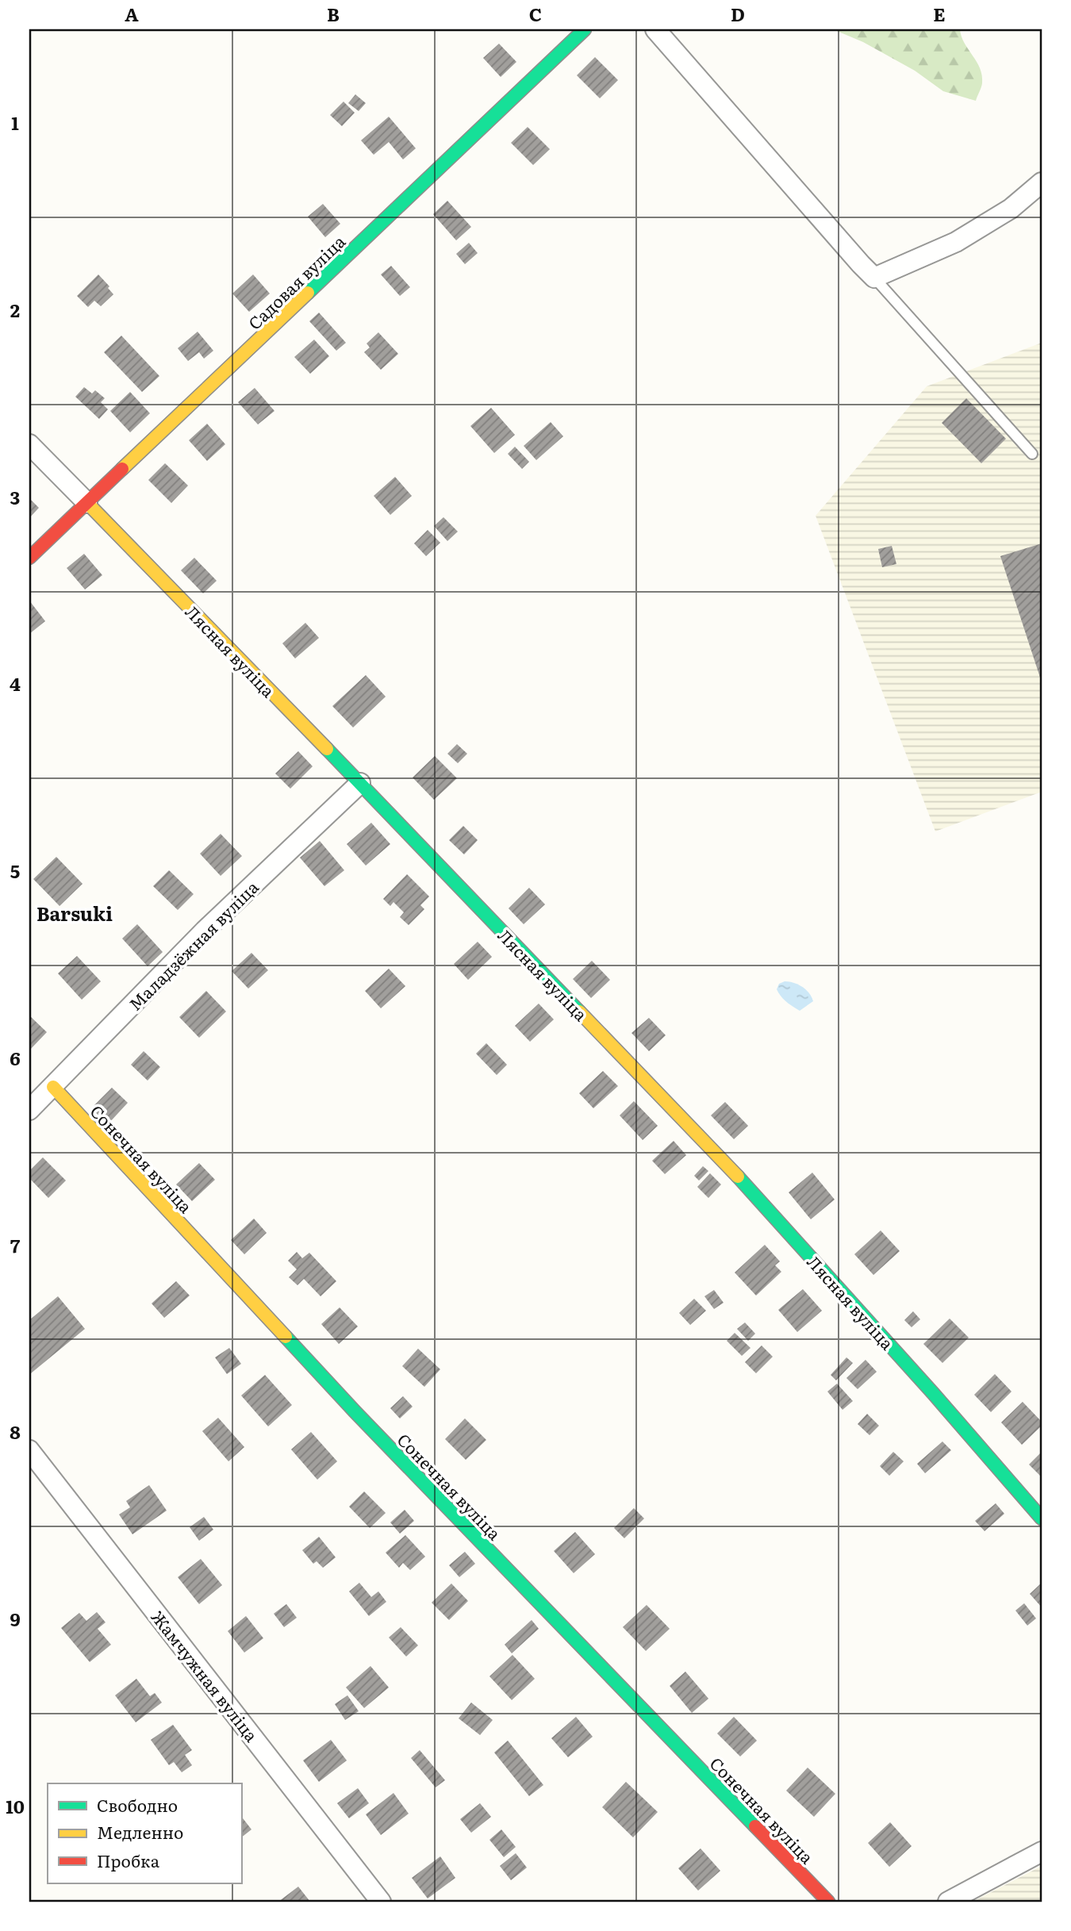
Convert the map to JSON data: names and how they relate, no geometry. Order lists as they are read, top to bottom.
{
  "streets": {
    "street": [
      "Садовая вуліца",
      "Лясная вуліца",
      "Маладзёжная вуліца",
      "Сонечная вуліца",
      "Жамчужная вуліца"
    ]
  },
  "crossings": [
    ["Садовая вуліца", "Лясная вуліца"],
    ["Лясная вуліца", "Маладзёжная вуліца"],
    ["Маладзёжная вуліца", "Сонечная вуліца"]
  ],
  "districts": ["Barsuki"],
  "legend": ["Свободно", "Медленно", "Пробка"],
  "grid": {
    "columns": [
      "A",
      "B",
      "C",
      "D",
      "E"
    ],
    "rows": [
      "1",
      "2",
      "3",
      "4",
      "5",
      "6",
      "7",
      "8",
      "9",
      "10"
    ]
  }
}
